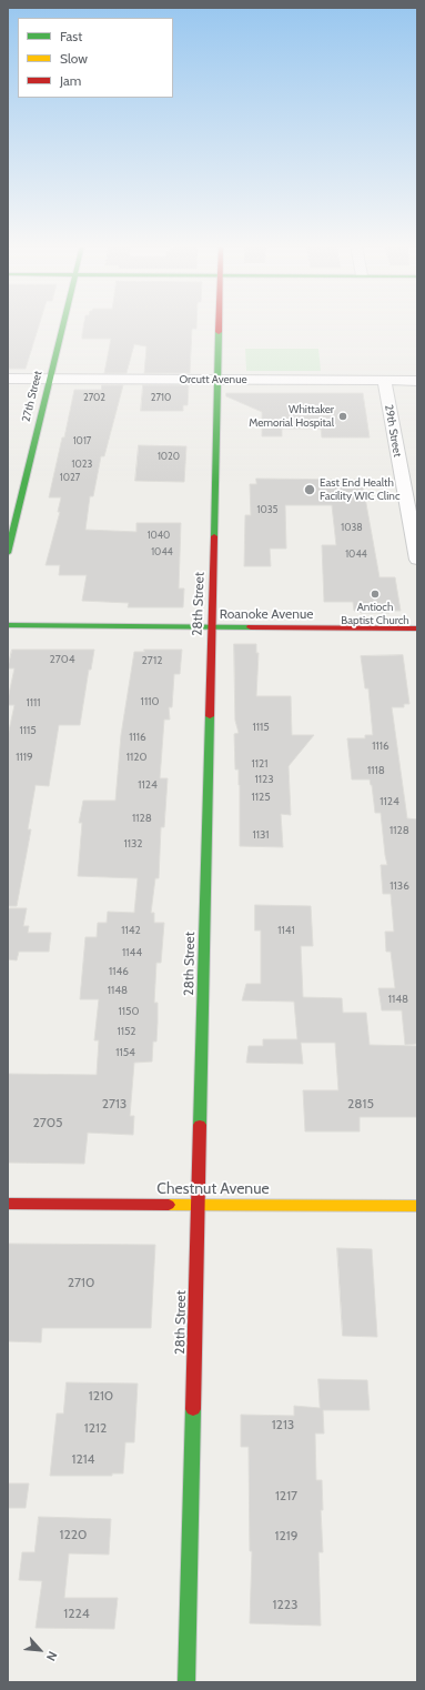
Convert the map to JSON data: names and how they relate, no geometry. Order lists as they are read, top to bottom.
{
  "streets": {
    "main road": [
      "27th Street",
      "28th Street",
      "Roanoke Avenue",
      "Chestnut Avenue"
    ],
    "street": ["Orcutt Avenue", "29th Street"]
  },
  "crossings": [
    ["Orcutt Avenue", "27th Street"],
    ["Orcutt Avenue", "29th Street"],
    ["Orcutt Avenue", "28th Street"],
    ["28th Street", "Roanoke Avenue"],
    ["28th Street", "Chestnut Avenue"]
  ],
  "places": ["Whittaker Memorial Hospital", "East End Health Facility WIC Clinc", "Antioch Baptist Church"],
  "house_numbers": [
    "2702",
    "2710",
    "1017",
    "1020",
    "1023",
    "1027",
    "1035",
    "1038",
    "1040",
    "1044",
    "1044",
    "2704",
    "2712",
    "1110",
    "1111",
    "1115",
    "1115",
    "1116",
    "1116",
    "1119",
    "1120",
    "1121",
    "1118",
    "1123",
    "1124",
    "1125",
    "1124",
    "1128",
    "1128",
    "1131",
    "1132",
    "1136",
    "1142",
    "1141",
    "1144",
    "1146",
    "1148",
    "1148",
    "1150",
    "1152",
    "1154",
    "2713",
    "2815",
    "2705",
    "2710",
    "1210",
    "1213",
    "1212",
    "1214",
    "1217",
    "1220",
    "1219",
    "1223",
    "1224"
  ],
  "legend": ["Fast", "Slow", "Jam"],
  "north": "bottom right"
}
